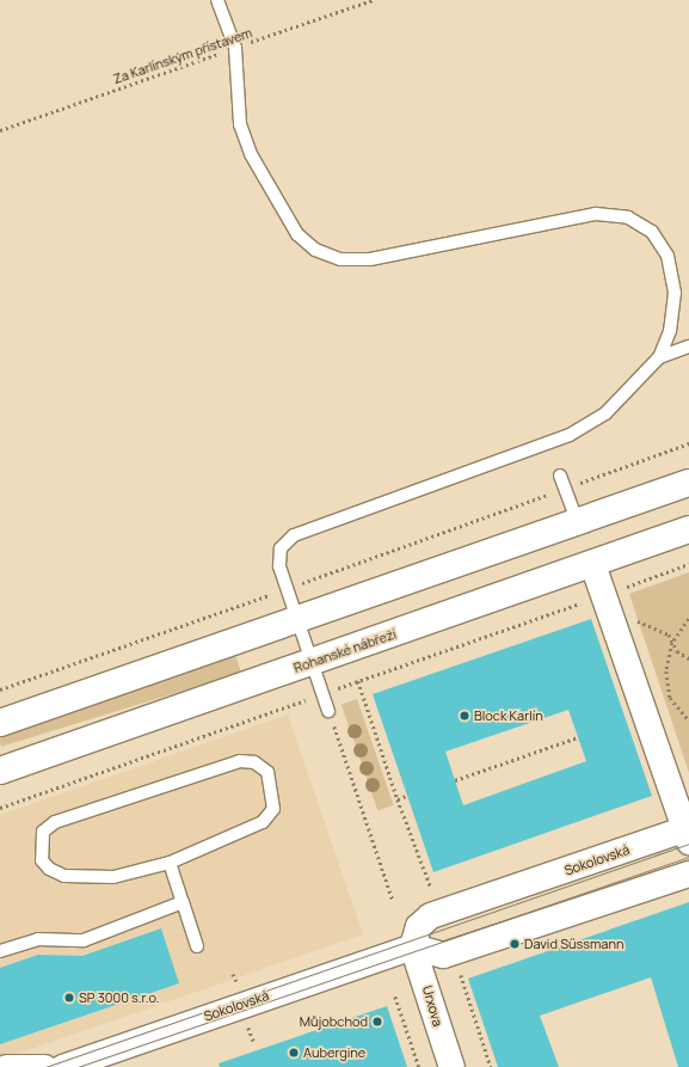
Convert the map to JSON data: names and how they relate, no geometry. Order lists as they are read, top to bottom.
{
  "streets": {
    "main road": ["Rohanské nábřeží"],
    "street": ["Sokolovská", "Urxova"],
    "path": ["Za Karlínským přístavem"]
  },
  "crossings": [
    ["Sokolovská", "Urxova"]
  ],
  "places": [
    "Block Karlín",
    "David Sűssmann",
    "SP 3000 s.r.o.",
    "Můjobchod",
    "Aubergine"
  ]
}
